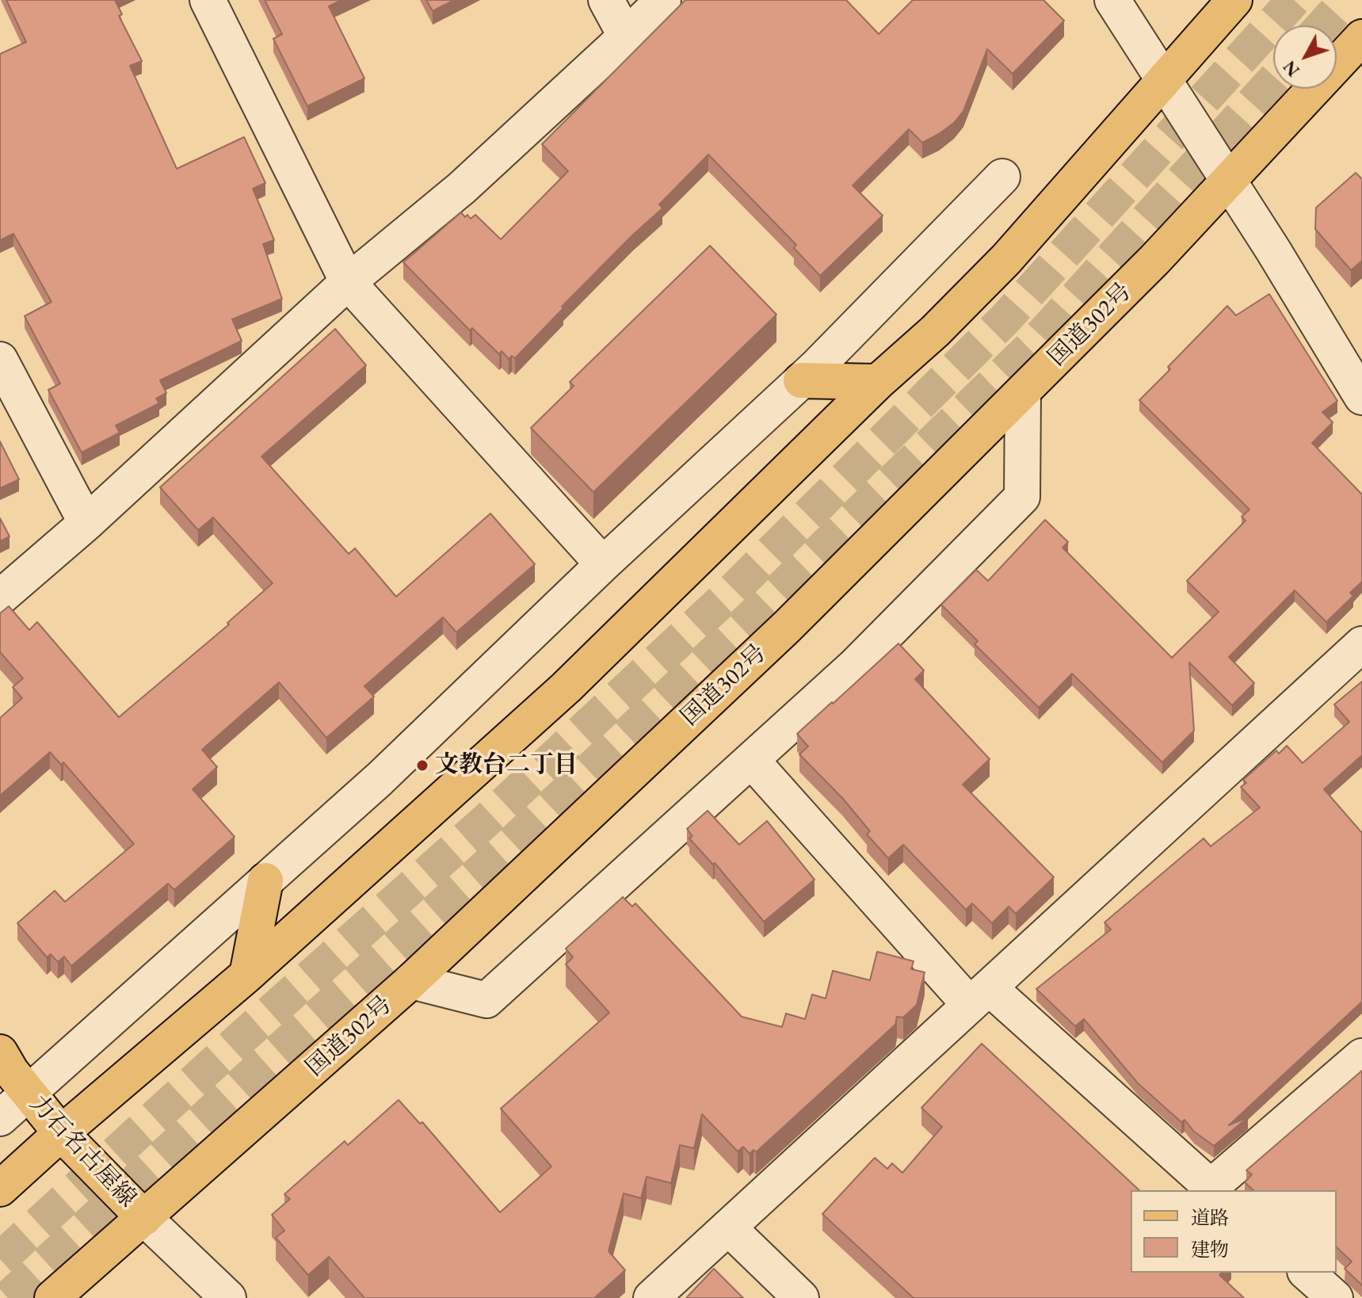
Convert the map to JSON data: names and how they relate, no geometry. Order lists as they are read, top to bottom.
{
  "streets": {
    "main road": ["国道302号", "力石名古屋線"]
  },
  "crossings": [
    ["国道302号", "力石名古屋線"]
  ],
  "places": ["文教台二丁目"],
  "legend": ["道路", "建物"],
  "north": "bottom left"
}
